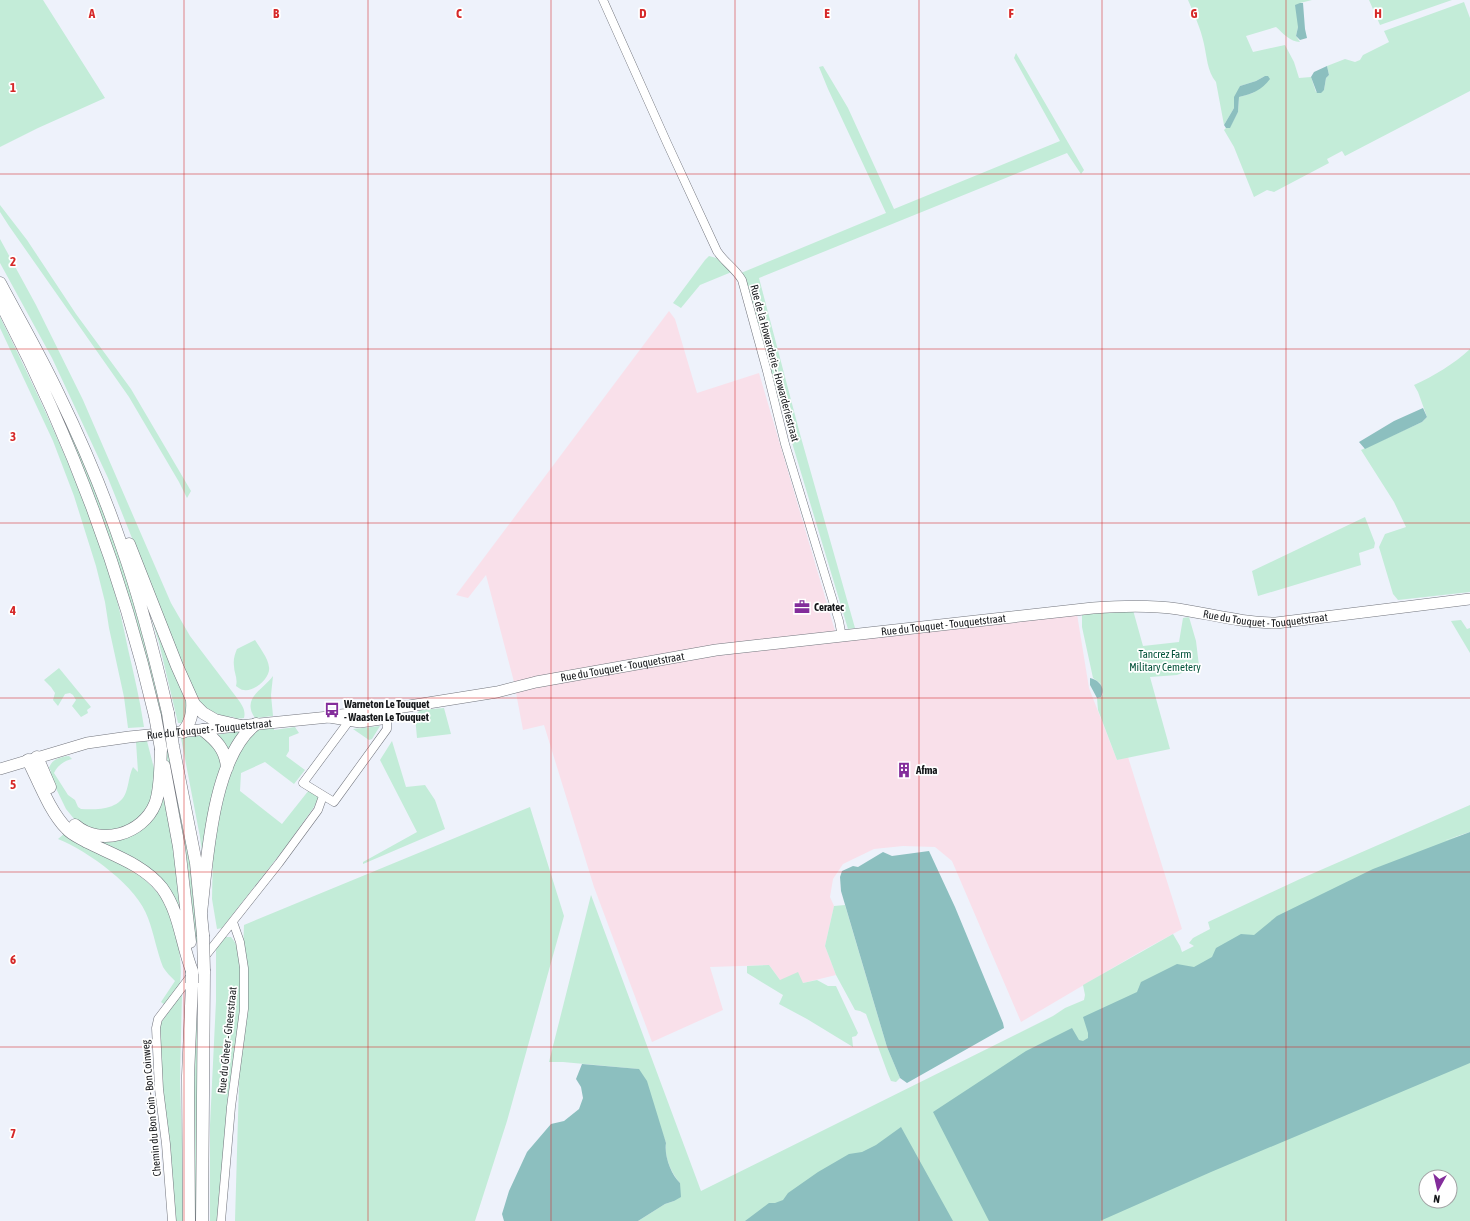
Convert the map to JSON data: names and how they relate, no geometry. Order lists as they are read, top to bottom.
{
  "streets": {
    "main road": ["Rue du Touquet - Touquetstraat"],
    "street": ["Rue de la Howarderie - Howarderiestraat", "Rue du Gheer - Gheerstraat", "Chemin du Bon Coin - Bon Coinweg"]
  },
  "crossings": [
    ["Rue de la Howarderie - Howarderiestraat", "Rue du Touquet - Touquetstraat"],
    ["Rue du Gheer - Gheerstraat", "Chemin du Bon Coin - Bon Coinweg"]
  ],
  "parks": ["Tancrez Farm Military Cemetery"],
  "places": {
    "office": ["Ceratec"],
    "bus stop": ["Warneton Le Touquet - Waasten Le Touquet"],
    "building": ["Afma"]
  },
  "north": "bottom",
  "grid": {
    "columns": [
      "A",
      "B",
      "C",
      "D",
      "E",
      "F",
      "G",
      "H"
    ],
    "rows": [
      "1",
      "2",
      "3",
      "4",
      "5",
      "6",
      "7"
    ]
  }
}
